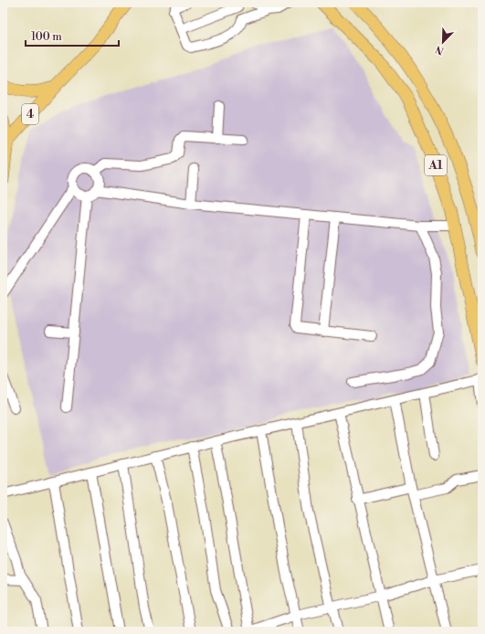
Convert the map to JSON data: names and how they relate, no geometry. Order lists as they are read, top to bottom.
{
  "streets": {
    "main road": ["4", "A1"]
  },
  "scale_bar": "100 m",
  "north": "bottom left"
}
